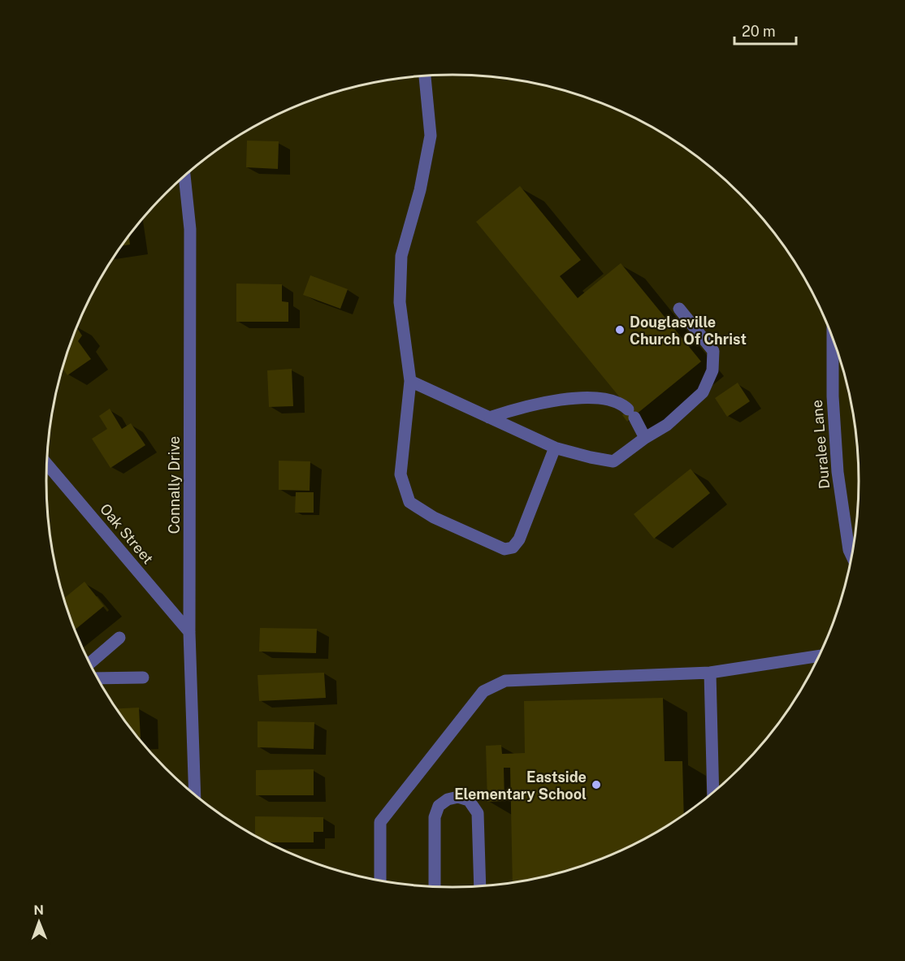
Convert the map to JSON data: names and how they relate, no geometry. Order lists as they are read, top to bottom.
{
  "streets": {
    "street": ["Duralee Lane", "Connally Drive", "Oak Street"]
  },
  "crossings": [
    ["Connally Drive", "Oak Street"]
  ],
  "places": ["Douglasville Church Of Christ", "Eastside Elementary School"],
  "scale_bar": "20 m",
  "north": "top"
}
